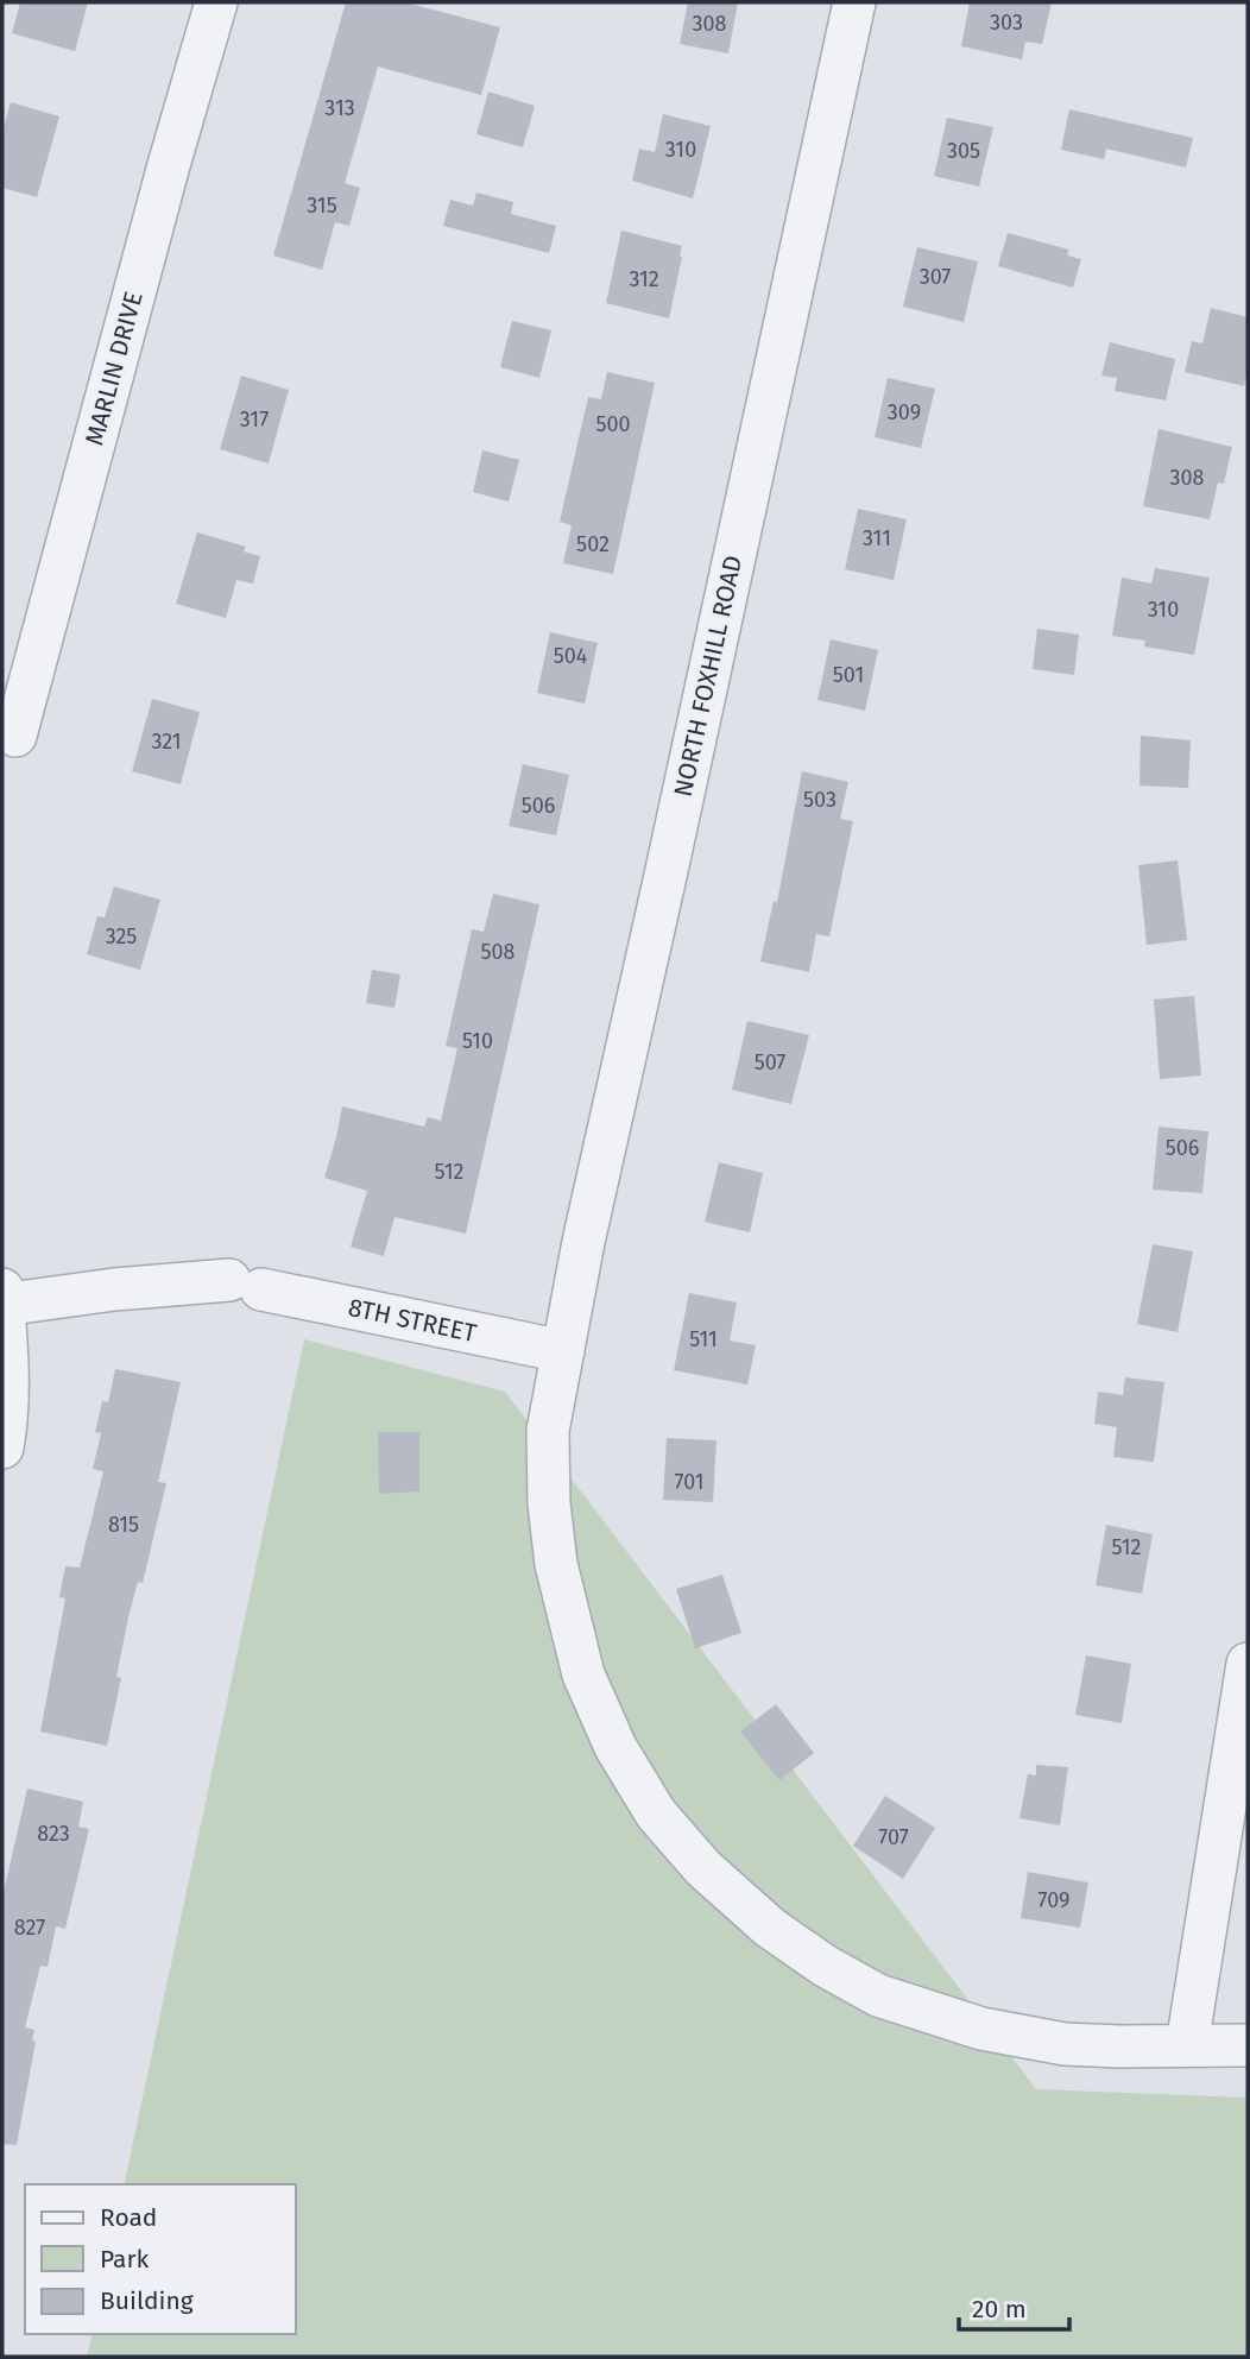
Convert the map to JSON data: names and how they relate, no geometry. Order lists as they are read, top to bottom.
{
  "streets": {
    "street": ["MARLIN DRIVE", "NORTH FOXHILL ROAD", "8TH STREET"]
  },
  "crossings": [
    ["NORTH FOXHILL ROAD", "8TH STREET"]
  ],
  "house_numbers": [
    "303",
    "308",
    "313",
    "310",
    "305",
    "315",
    "307",
    "312",
    "309",
    "317",
    "500",
    "308",
    "311",
    "502",
    "310",
    "504",
    "501",
    "321",
    "503",
    "506",
    "325",
    "508",
    "510",
    "507",
    "506",
    "512",
    "511",
    "701",
    "815",
    "512",
    "823",
    "707",
    "709",
    "827"
  ],
  "legend": ["Road", "Park", "Building"],
  "scale_bar": "20 m"
}
